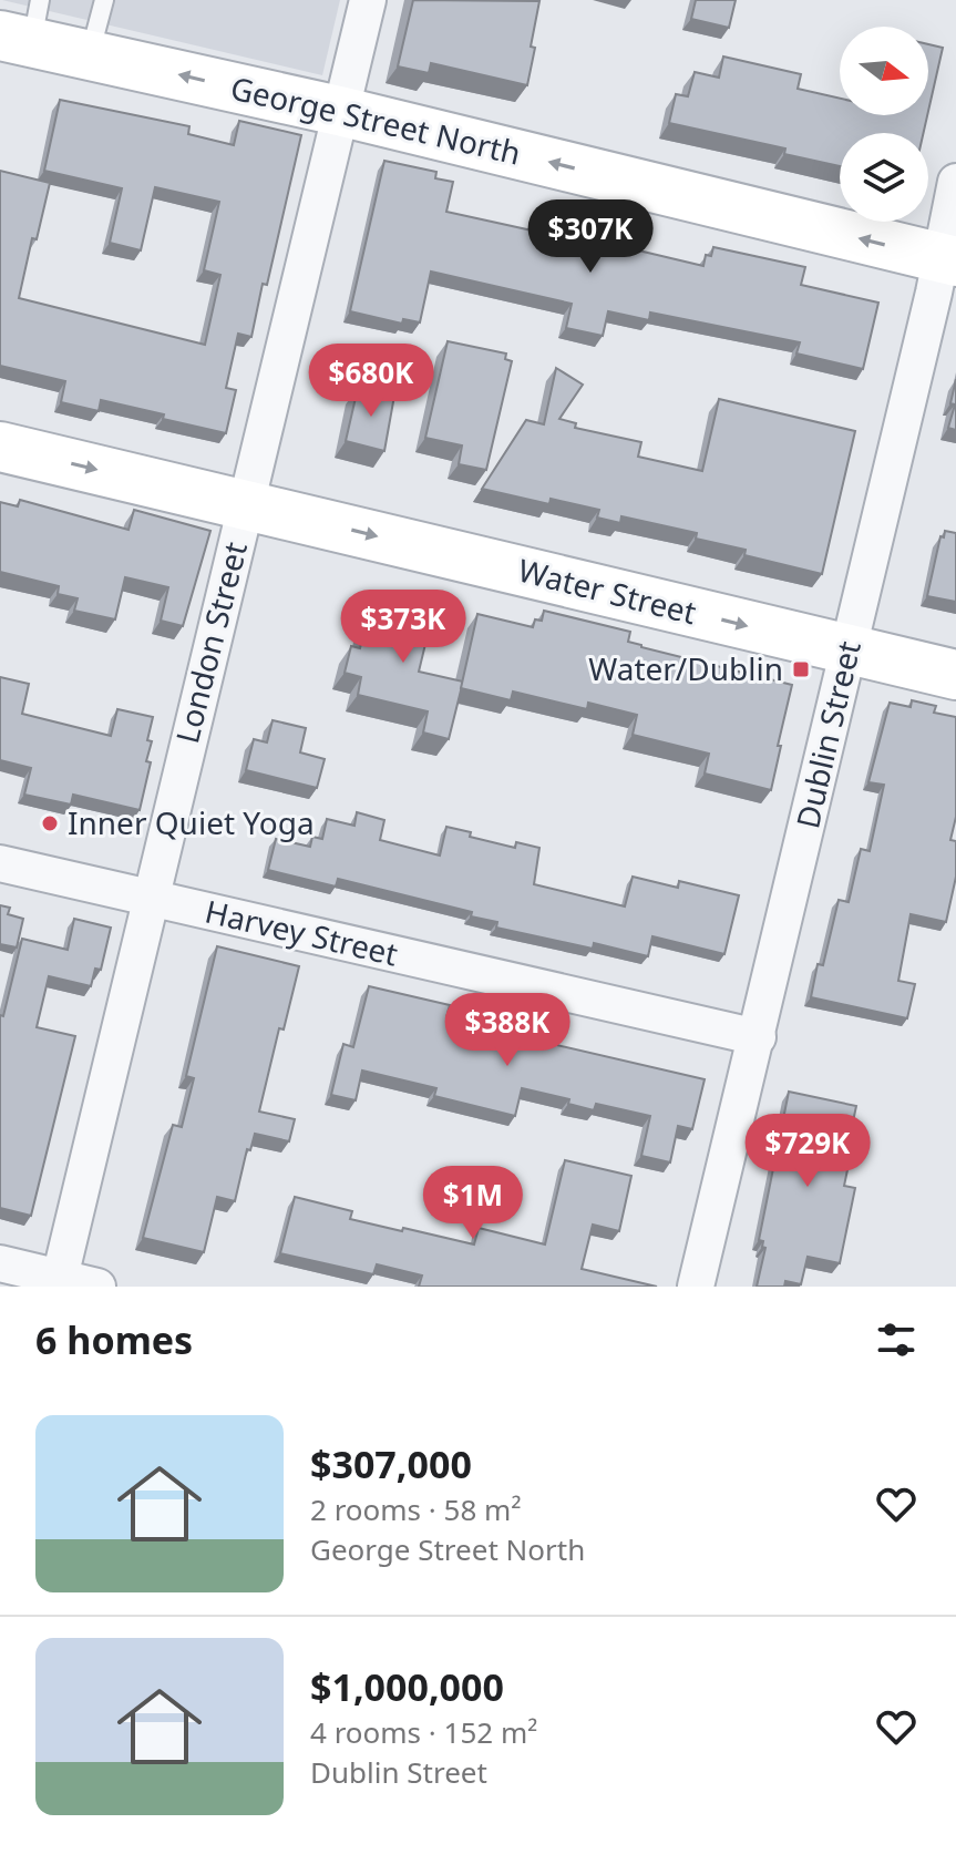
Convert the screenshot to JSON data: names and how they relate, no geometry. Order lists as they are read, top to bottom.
{
  "streets": {
    "main road": ["George Street North", "Water Street"],
    "street": ["London Street", "Dublin Street", "Harvey Street"]
  },
  "crossings": [
    ["George Street North", "London Street"],
    ["George Street North", "Dublin Street"],
    ["Water Street", "London Street"],
    ["Water Street", "Dublin Street"],
    ["London Street", "Harvey Street"],
    ["Dublin Street", "Harvey Street"]
  ],
  "one_way": ["George Street North", "Water Street"],
  "places": {
    "transit": ["Water/Dublin"],
    "other": ["Inner Quiet Yoga"]
  },
  "north": "right",
  "page": {
    "price": [
      "$307K",
      "$680K",
      "$373K",
      "$388K",
      "$729K",
      "$1M"
    ],
    "heading": "6 homes",
    "list": [
      {
        "name": "$307,000",
        "note": "2 rooms · 58 m² · George Street North"
      },
      {
        "name": "$1,000,000",
        "note": "4 rooms · 152 m² · Dublin Street"
      }
    ]
  }
}
